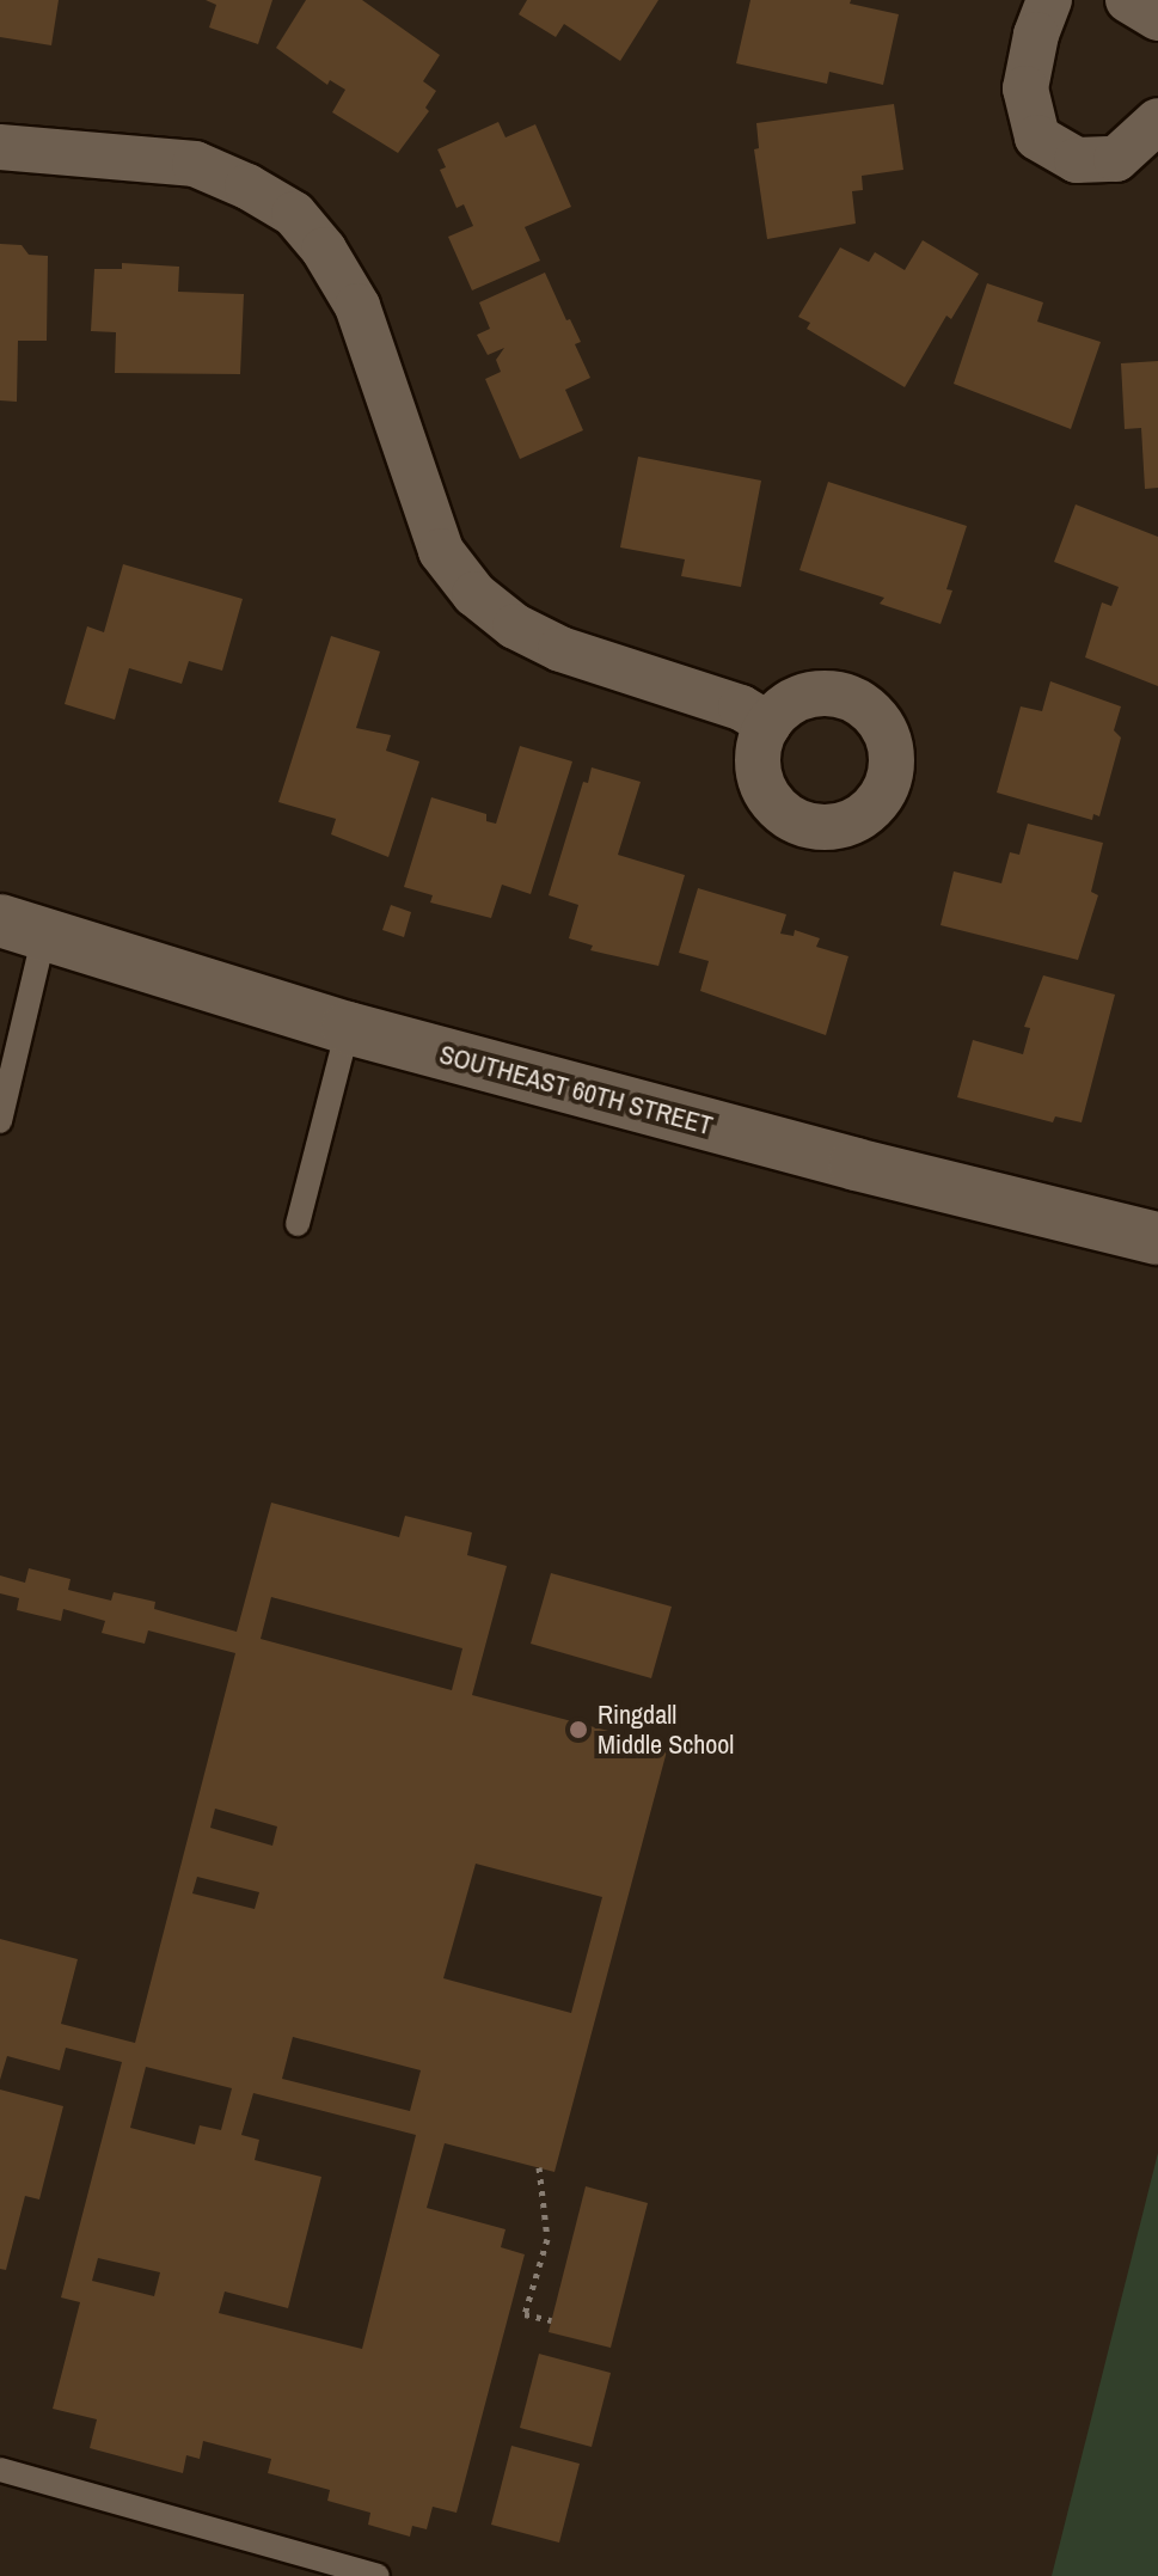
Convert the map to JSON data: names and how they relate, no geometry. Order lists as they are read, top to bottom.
{
  "streets": {
    "street": ["SOUTHEAST 60TH STREET"]
  },
  "places": ["Ringdall Middle School"]
}
